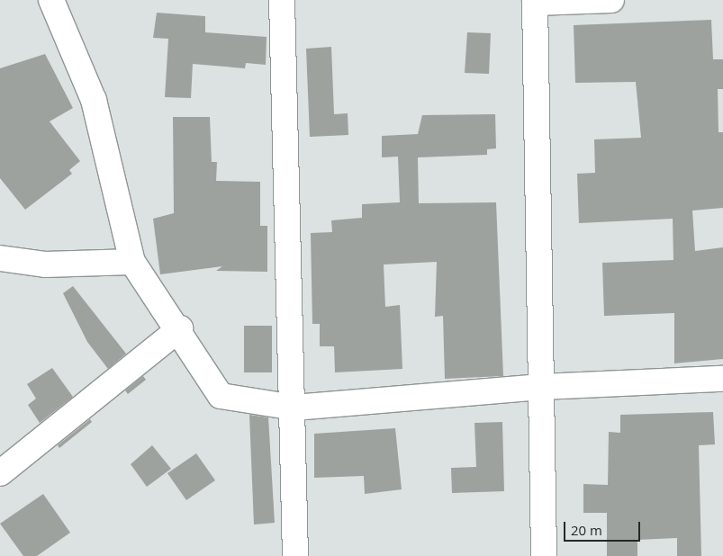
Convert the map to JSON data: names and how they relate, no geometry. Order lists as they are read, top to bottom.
{
  "scale_bar": "20 m"
}
